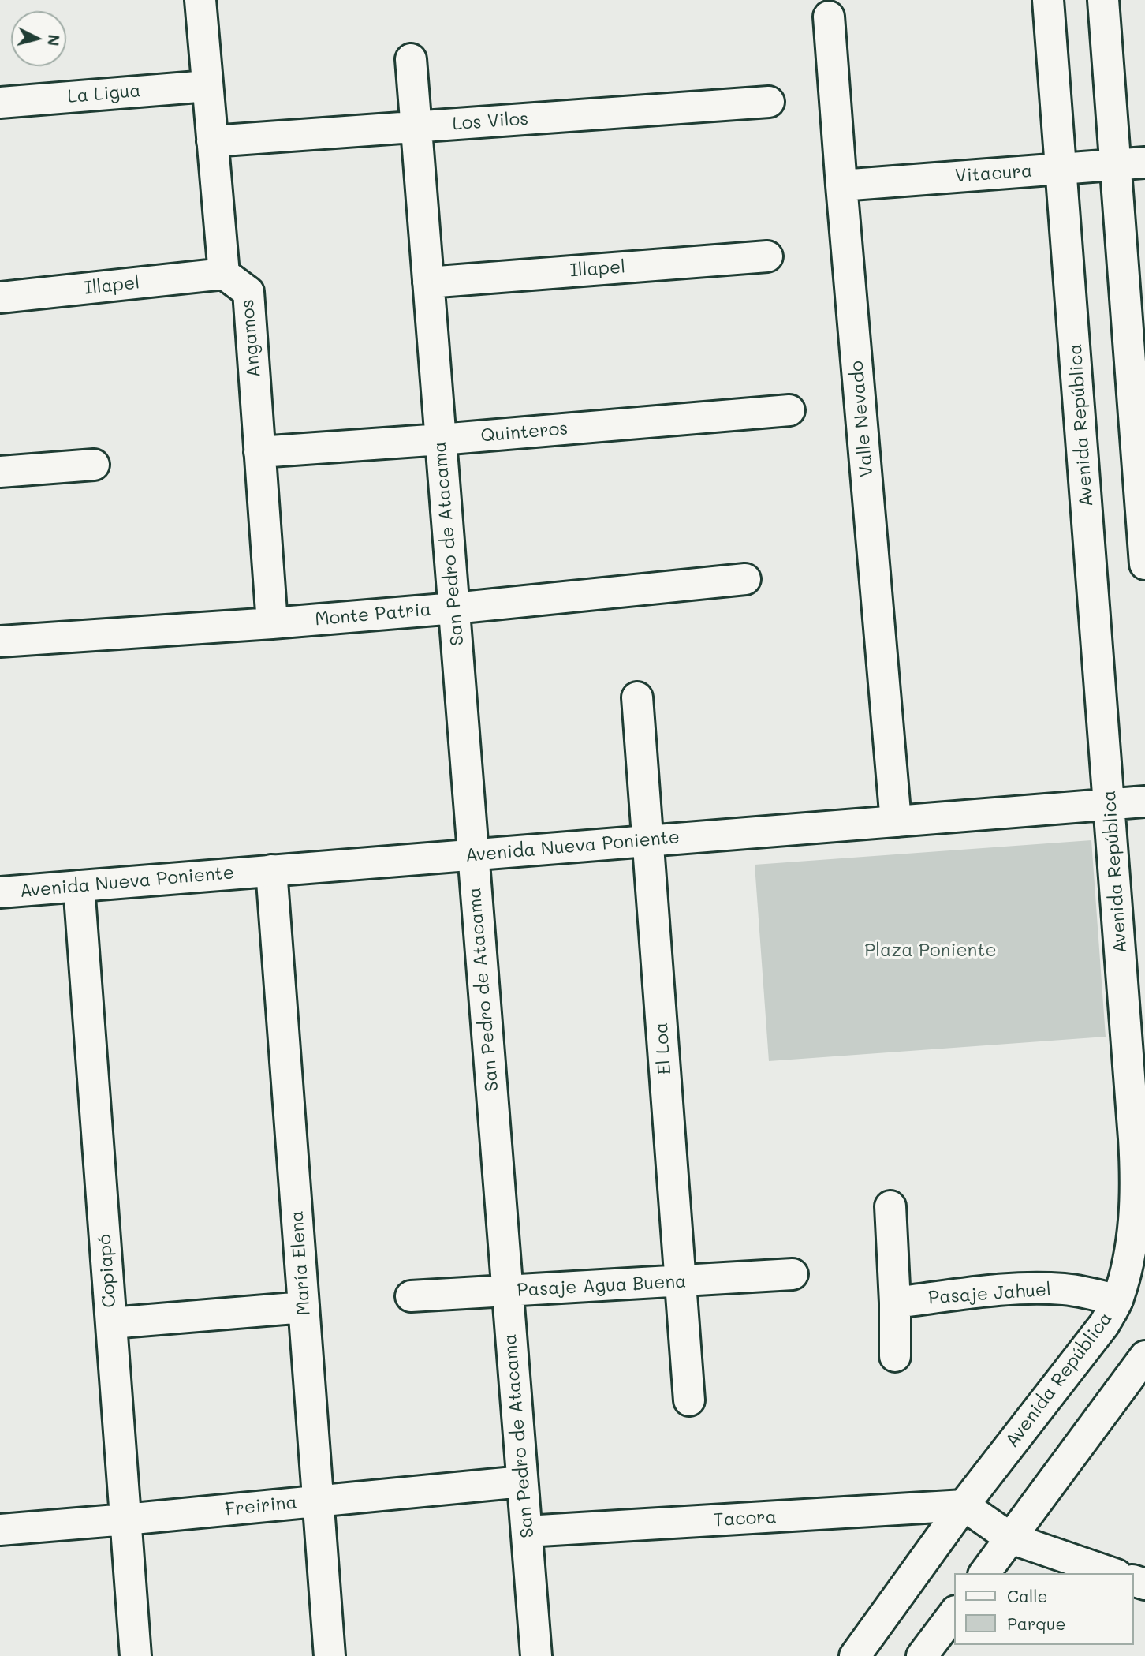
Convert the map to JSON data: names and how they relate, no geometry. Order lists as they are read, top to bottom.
{
  "streets": {
    "street": [
      "La Ligua",
      "Los Vilos",
      "Vitacura",
      "Illapel",
      "Angamos",
      "Valle Nevado",
      "Avenida República",
      "Quinteros",
      "San Pedro de Atacama",
      "Monte Patria",
      "Avenida Nueva Poniente",
      "El Loa",
      "María Elena",
      "Copiapó",
      "Pasaje Agua Buena",
      "Pasaje Jahuel",
      "Freirina",
      "Tacora"
    ]
  },
  "crossings": [
    ["Los Vilos", "San Pedro de Atacama"],
    ["Vitacura", "Valle Nevado"],
    ["Vitacura", "Avenida República"],
    ["Illapel", "Angamos"],
    ["Illapel", "San Pedro de Atacama"],
    ["Angamos", "Quinteros"],
    ["Angamos", "Monte Patria"],
    ["Valle Nevado", "Avenida Nueva Poniente"],
    ["Avenida República", "Avenida Nueva Poniente"],
    ["Avenida República", "Pasaje Jahuel"],
    ["Avenida República", "Tacora"],
    ["Quinteros", "San Pedro de Atacama"],
    ["San Pedro de Atacama", "Monte Patria"],
    ["San Pedro de Atacama", "Avenida Nueva Poniente"],
    ["San Pedro de Atacama", "Pasaje Agua Buena"],
    ["San Pedro de Atacama", "Freirina"],
    ["San Pedro de Atacama", "Tacora"],
    ["Avenida Nueva Poniente", "El Loa"],
    ["Avenida Nueva Poniente", "María Elena"],
    ["Avenida Nueva Poniente", "Copiapó"],
    ["El Loa", "Pasaje Agua Buena"],
    ["María Elena", "Freirina"],
    ["Copiapó", "Freirina"]
  ],
  "parks": ["Plaza Poniente"],
  "legend": ["Calle", "Parque"],
  "north": "right"
}
